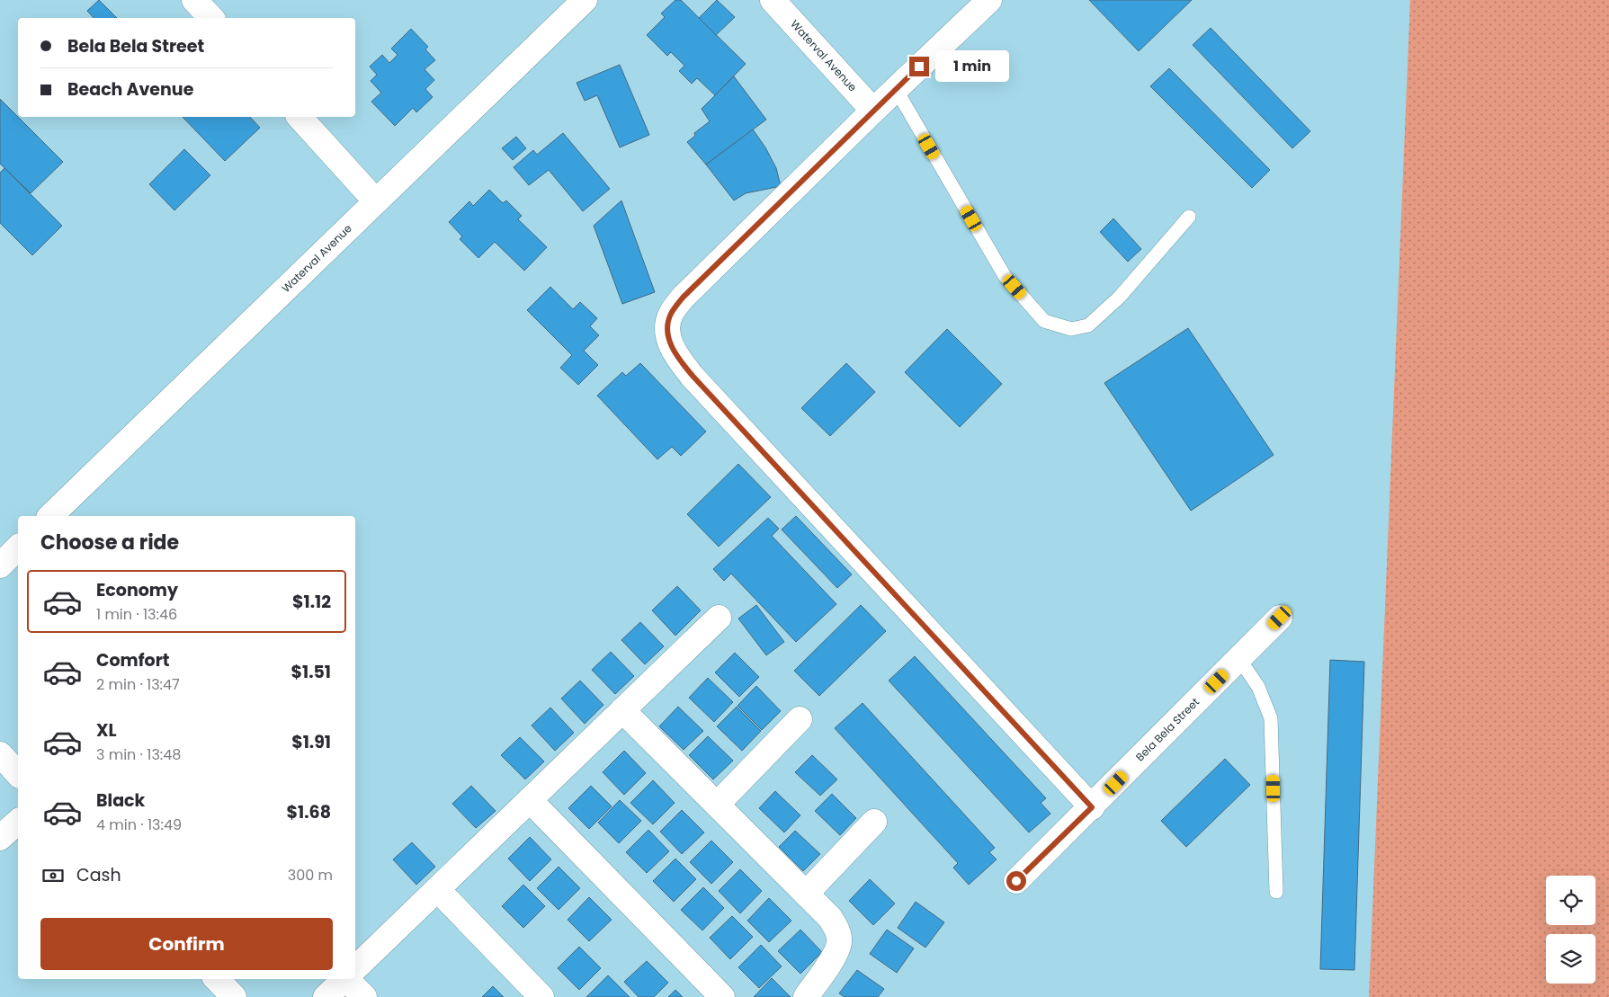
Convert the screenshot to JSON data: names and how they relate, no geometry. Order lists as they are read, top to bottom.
{
  "streets": {
    "street": ["Waterval Avenue", "Bela Bela Street"]
  },
  "page": {
    "banner": ["Bela Bela Street", "Beach Avenue"],
    "bubble": "1 min",
    "heading": "Choose a ride",
    "list": [
      {
        "name": "Economy",
        "note": "1 min · 13:46",
        "value": "$1.12"
      },
      {
        "name": "Comfort",
        "note": "2 min · 13:47",
        "value": "$1.51"
      },
      {
        "name": "XL",
        "note": "3 min · 13:48",
        "value": "$1.91"
      },
      {
        "name": "Black",
        "note": "4 min · 13:49",
        "value": "$1.68"
      }
    ],
    "pay": ["Cash", "300 m"],
    "buttons": "Confirm"
  }
}
